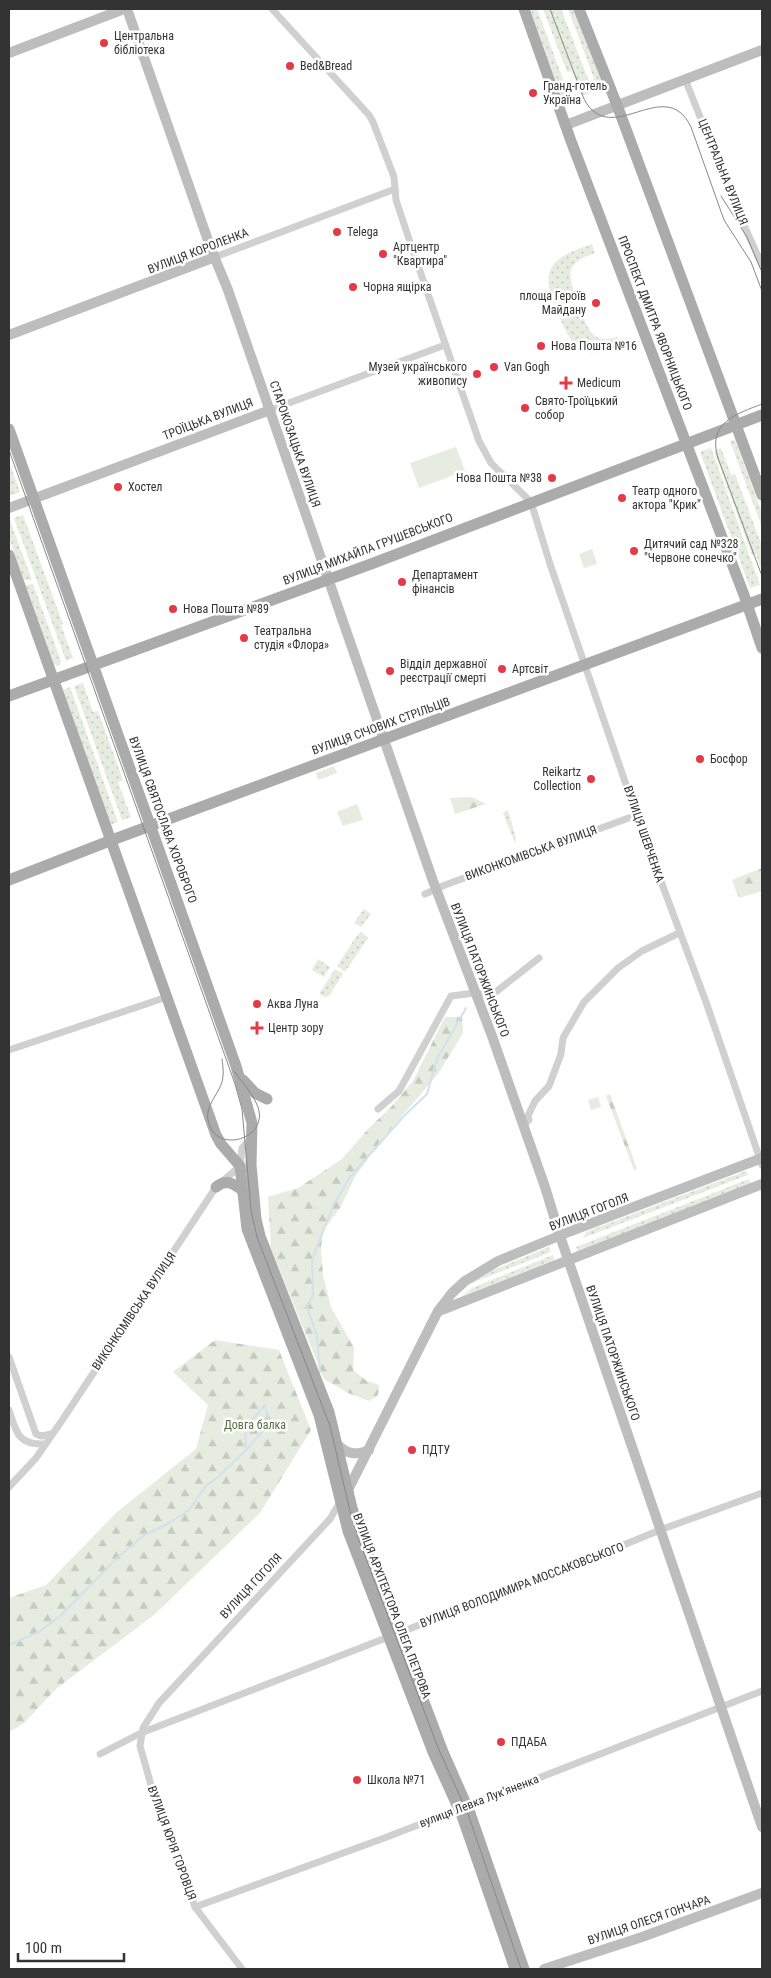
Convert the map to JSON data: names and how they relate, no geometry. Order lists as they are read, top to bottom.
{
  "streets": {
    "main road": [
      "ПРОСПЕКТ ДМИТРА ЯВОРНИЦЬКОГО",
      "ВУЛИЦЯ МИХАЙЛА ГРУШЕВСЬКОГО",
      "ВУЛИЦЯ СІЧОВИХ СТРІЛЬЦІВ",
      "ВУЛИЦЯ СВЯТОСЛАВА ХОРОБРОГО",
      "ВУЛИЦЯ АРХІТЕКТОРА ОЛЕГА ПЕТРОВА"
    ],
    "street": [
      "ЦЕНТРАЛЬНА ВУЛИЦЯ",
      "ВУЛИЦЯ КОРОЛЕНКА",
      "ТРОЇЦЬКА ВУЛИЦЯ",
      "СТАРОКОЗАЦЬКА ВУЛИЦЯ",
      "ВУЛИЦЯ ШЕВЧЕНКА",
      "ВИКОНКОМІВСЬКА ВУЛИЦЯ",
      "ВУЛИЦЯ ПАТОРЖИНСЬКОГО",
      "ВУЛИЦЯ ГОГОЛЯ",
      "ВУЛИЦЯ ВОЛОДИМИРА МОССАКОВСЬКОГО",
      "вулиця Левка Лукʼяненка",
      "ВУЛИЦЯ ЮРІЯ ГОРОВЦЯ",
      "ВУЛИЦЯ ОЛЕСЯ ГОНЧАРА"
    ]
  },
  "crossings": [
    ["ВУЛИЦЯ КОРОЛЕНКА", "СТАРОКОЗАЦЬКА ВУЛИЦЯ"],
    ["ПРОСПЕКТ ДМИТРА ЯВОРНИЦЬКОГО", "ВУЛИЦЯ МИХАЙЛА ГРУШЕВСЬКОГО"],
    ["ПРОСПЕКТ ДМИТРА ЯВОРНИЦЬКОГО", "ВУЛИЦЯ СІЧОВИХ СТРІЛЬЦІВ"],
    ["ТРОЇЦЬКА ВУЛИЦЯ", "СТАРОКОЗАЦЬКА ВУЛИЦЯ"],
    ["ТРОЇЦЬКА ВУЛИЦЯ", "ВУЛИЦЯ СВЯТОСЛАВА ХОРОБРОГО"],
    ["СТАРОКОЗАЦЬКА ВУЛИЦЯ", "ВУЛИЦЯ МИХАЙЛА ГРУШЕВСЬКОГО"],
    ["СТАРОКОЗАЦЬКА ВУЛИЦЯ", "ВУЛИЦЯ СІЧОВИХ СТРІЛЬЦІВ"],
    ["СТАРОКОЗАЦЬКА ВУЛИЦЯ", "ВИКОНКОМІВСЬКА ВУЛИЦЯ"],
    ["СТАРОКОЗАЦЬКА ВУЛИЦЯ", "ВУЛИЦЯ ПАТОРЖИНСЬКОГО"],
    ["ВУЛИЦЯ МИХАЙЛА ГРУШЕВСЬКОГО", "ВУЛИЦЯ СВЯТОСЛАВА ХОРОБРОГО"],
    ["ВУЛИЦЯ МИХАЙЛА ГРУШЕВСЬКОГО", "ВУЛИЦЯ ШЕВЧЕНКА"],
    ["ВУЛИЦЯ СІЧОВИХ СТРІЛЬЦІВ", "ВУЛИЦЯ СВЯТОСЛАВА ХОРОБРОГО"],
    ["ВУЛИЦЯ СІЧОВИХ СТРІЛЬЦІВ", "ВУЛИЦЯ ШЕВЧЕНКА"],
    ["ВУЛИЦЯ СВЯТОСЛАВА ХОРОБРОГО", "ВИКОНКОМІВСЬКА ВУЛИЦЯ"],
    ["ВУЛИЦЯ СВЯТОСЛАВА ХОРОБРОГО", "ВУЛИЦЯ АРХІТЕКТОРА ОЛЕГА ПЕТРОВА"],
    ["ВУЛИЦЯ ШЕВЧЕНКА", "ВИКОНКОМІВСЬКА ВУЛИЦЯ"],
    ["ВУЛИЦЯ ШЕВЧЕНКА", "ВУЛИЦЯ ГОГОЛЯ"],
    ["ВИКОНКОМІВСЬКА ВУЛИЦЯ", "ВУЛИЦЯ ПАТОРЖИНСЬКОГО"],
    ["ВУЛИЦЯ ПАТОРЖИНСЬКОГО", "ВУЛИЦЯ ГОГОЛЯ"],
    ["ВУЛИЦЯ ПАТОРЖИНСЬКОГО", "ВУЛИЦЯ ВОЛОДИМИРА МОССАКОВСЬКОГО"],
    ["ВУЛИЦЯ ПАТОРЖИНСЬКОГО", "вулиця Левка Лукʼяненка"],
    ["ВУЛИЦЯ ГОГОЛЯ", "ВУЛИЦЯ ВОЛОДИМИРА МОССАКОВСЬКОГО"],
    ["ВУЛИЦЯ ГОГОЛЯ", "ВУЛИЦЯ АРХІТЕКТОРА ОЛЕГА ПЕТРОВА"],
    ["ВУЛИЦЯ ГОГОЛЯ", "ВУЛИЦЯ ЮРІЯ ГОРОВЦЯ"],
    ["ВУЛИЦЯ ВОЛОДИМИРА МОССАКОВСЬКОГО", "ВУЛИЦЯ АРХІТЕКТОРА ОЛЕГА ПЕТРОВА"],
    ["ВУЛИЦЯ ВОЛОДИМИРА МОССАКОВСЬКОГО", "ВУЛИЦЯ ЮРІЯ ГОРОВЦЯ"],
    ["ВУЛИЦЯ АРХІТЕКТОРА ОЛЕГА ПЕТРОВА", "вулиця Левка Лукʼяненка"],
    ["вулиця Левка Лукʼяненка", "ВУЛИЦЯ ЮРІЯ ГОРОВЦЯ"]
  ],
  "parks": ["Довга балка"],
  "places": {
    "other": [
      "Центральна бібліотека",
      "Bed&Bread",
      "Гранд-готель Україна",
      "Telega",
      "Артцентр \"Квартира\"",
      "Чорна ящірка",
      "площа Героїв Майдану",
      "Нова Пошта №16",
      "Van Gogh",
      "Музей українського живопису",
      "Свято-Троїцький собор",
      "Нова Пошта №38",
      "Хостел",
      "Театр одного актора \"Крик\"",
      "Дитячий сад №328 \"Червоне сонечко\"",
      "Департамент фінансів",
      "Нова Пошта №89",
      "Театральна студія «Флора»",
      "Артсвіт",
      "Відділ державної реєстрації смерті",
      "Босфор",
      "Reikartz Collection",
      "Аква Луна",
      "ПДТУ",
      "ПДАБА",
      "Школа №71"
    ],
    "health": ["Medicum", "Центр зору"]
  },
  "scale_bar": "100 m"
}
